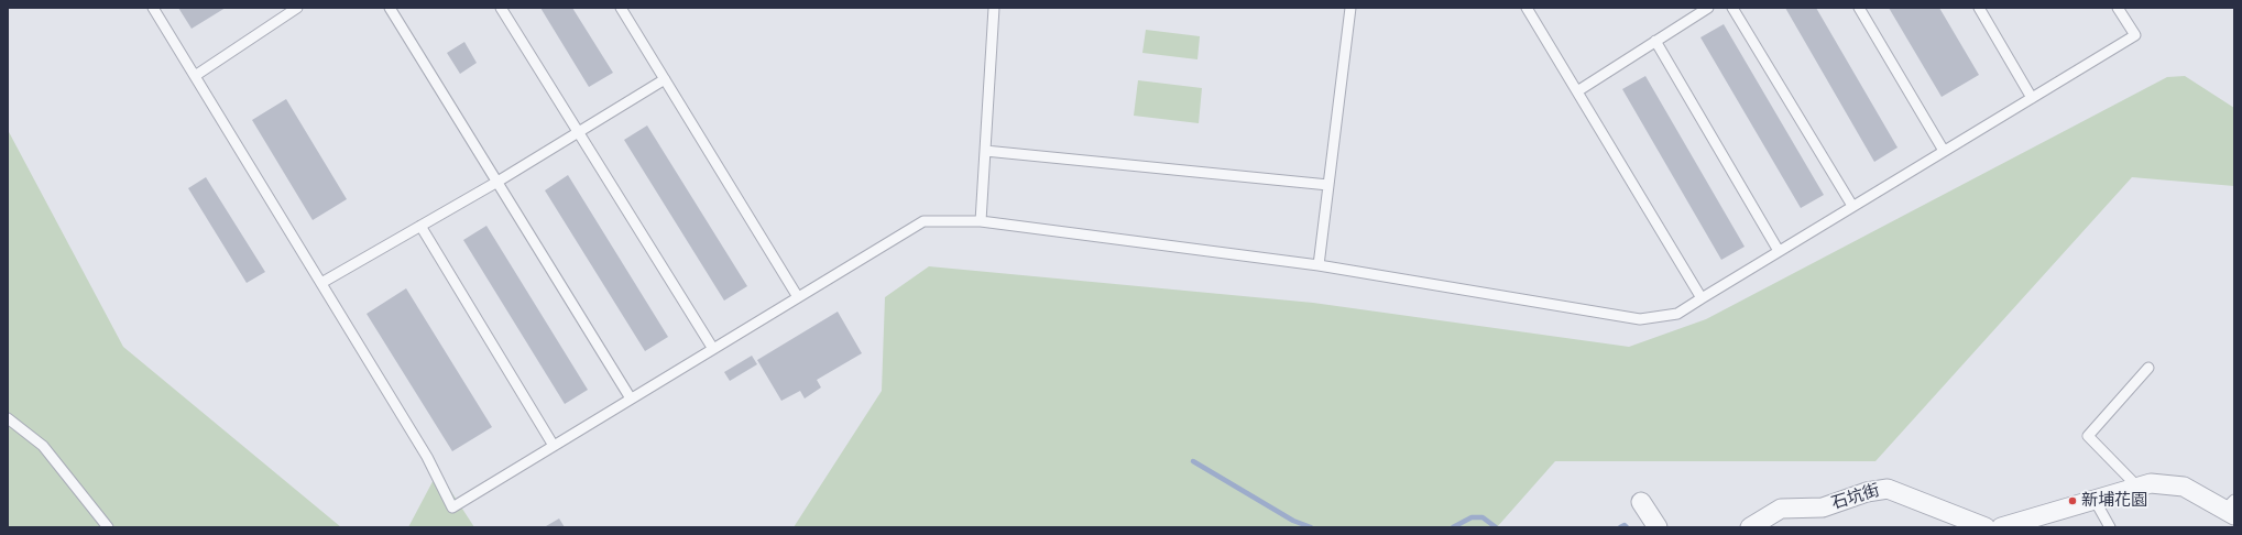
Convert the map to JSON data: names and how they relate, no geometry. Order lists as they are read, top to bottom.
{
  "streets": {
    "street": ["石坑街"]
  },
  "places": ["新埔花園"]
}
